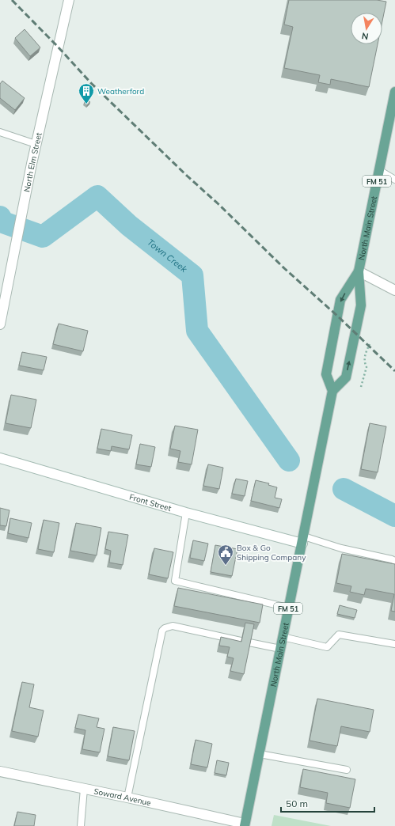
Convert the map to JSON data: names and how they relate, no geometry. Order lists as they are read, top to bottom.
{
  "streets": {
    "main road": ["FM 51", "North Main Street"],
    "street": ["North Elm Street", "Front Street", "Soward Avenue"]
  },
  "crossings": [
    ["North Main Street", "Front Street"],
    ["North Main Street", "Soward Avenue"]
  ],
  "water": ["Town Creek"],
  "places": {
    "building": ["Weatherford"],
    "public building": ["Box & Go Shipping Company"]
  },
  "scale_bar": "50 m",
  "north": "bottom"
}
